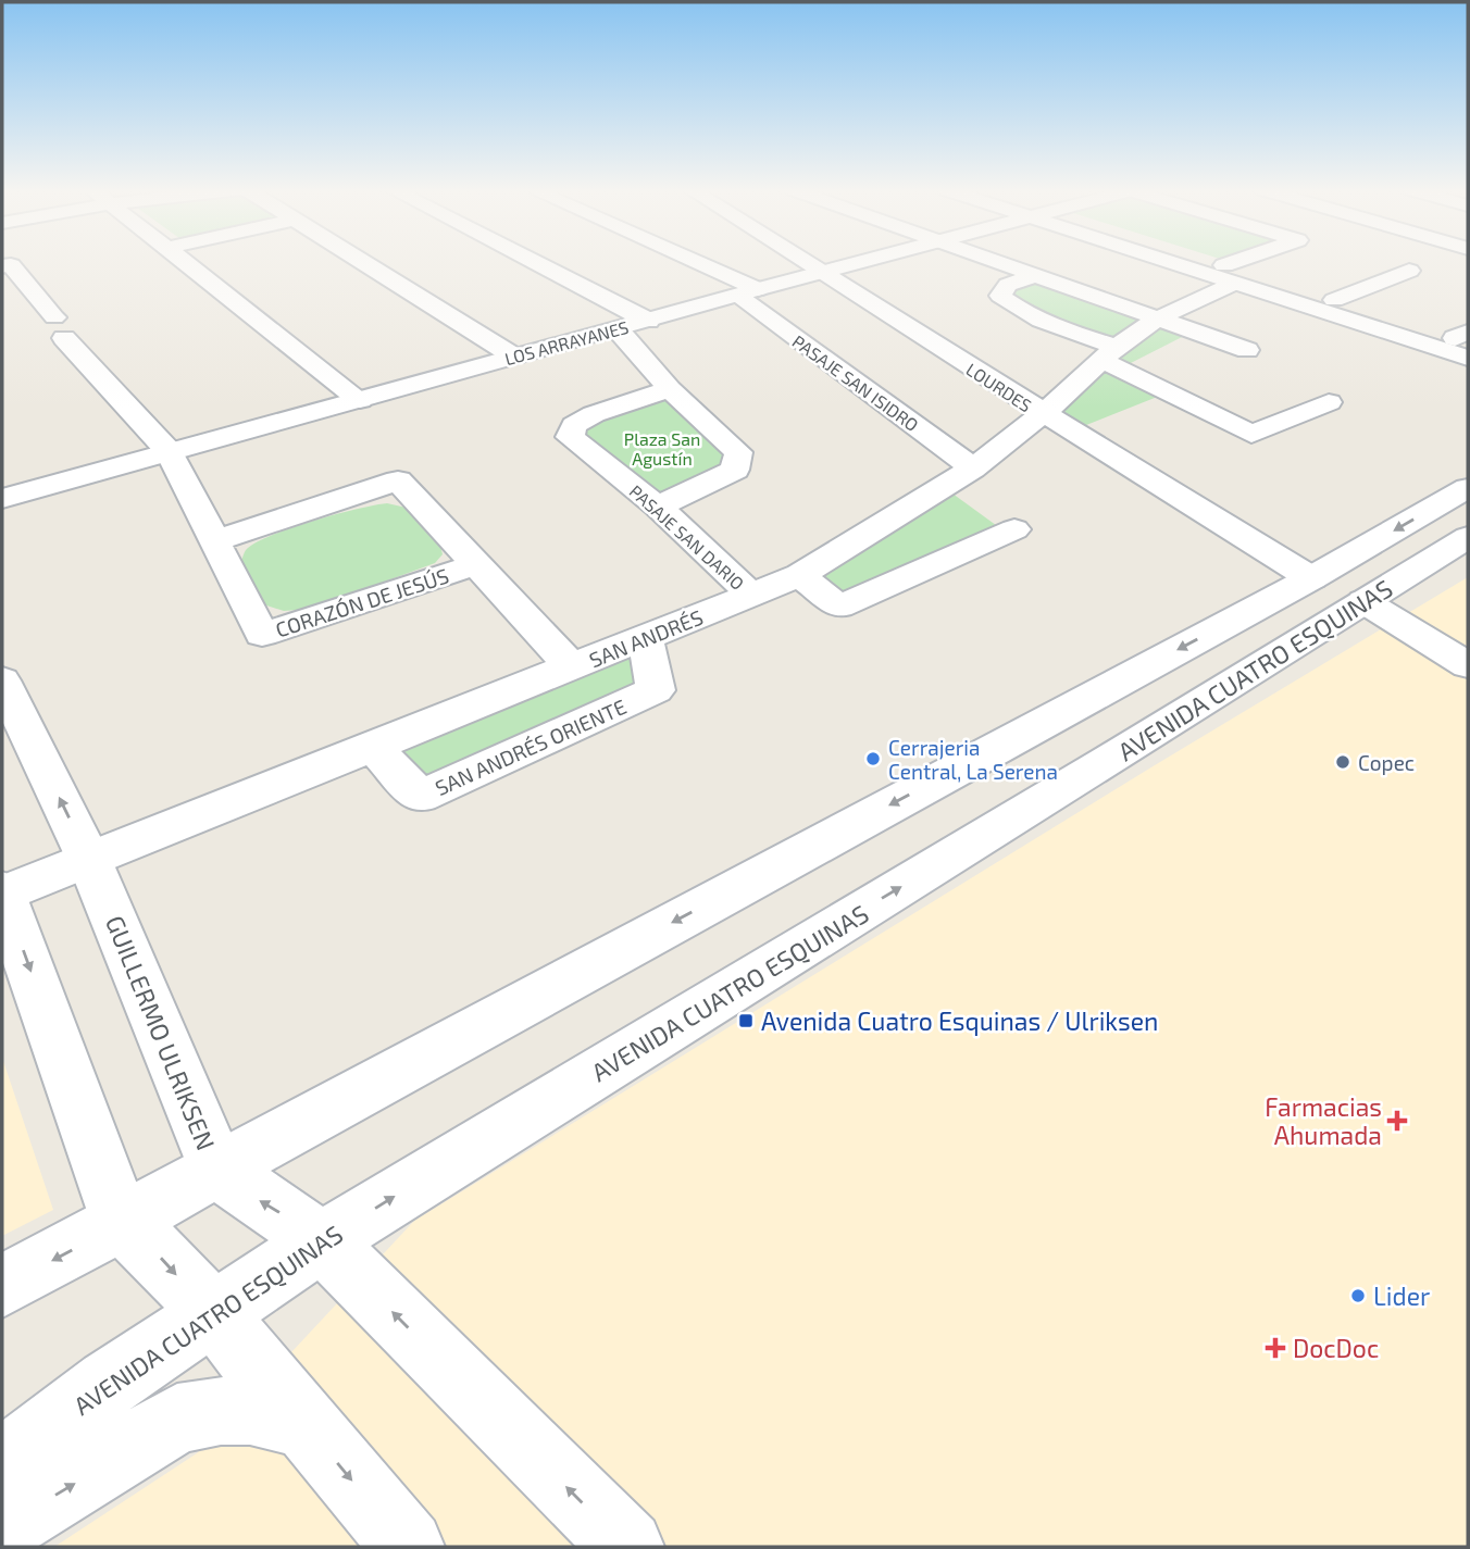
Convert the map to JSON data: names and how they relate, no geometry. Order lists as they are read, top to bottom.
{
  "streets": {
    "street": [
      "LOS ARRAYANES",
      "PASAJE SAN ISIDRO",
      "LOURDES",
      "PASAJE SAN DARIO",
      "CORAZÓN DE JESÚS",
      "SAN ANDRÉS",
      "AVENIDA CUATRO ESQUINAS",
      "SAN ANDRÉS ORIENTE",
      "GUILLERMO ULRIKSEN"
    ]
  },
  "crossings": [
    ["LOS ARRAYANES", "PASAJE SAN ISIDRO"],
    ["LOS ARRAYANES", "LOURDES"],
    ["LOS ARRAYANES", "CORAZÓN DE JESÚS"],
    ["PASAJE SAN ISIDRO", "SAN ANDRÉS"],
    ["LOURDES", "SAN ANDRÉS"],
    ["LOURDES", "AVENIDA CUATRO ESQUINAS"],
    ["PASAJE SAN DARIO", "SAN ANDRÉS"],
    ["CORAZÓN DE JESÚS", "SAN ANDRÉS"],
    ["SAN ANDRÉS", "SAN ANDRÉS ORIENTE"],
    ["SAN ANDRÉS", "GUILLERMO ULRIKSEN"],
    ["AVENIDA CUATRO ESQUINAS", "GUILLERMO ULRIKSEN"]
  ],
  "parks": ["Plaza San Agustín"],
  "places": {
    "other": ["Cerrajeria Central, La Serena", "Copec", "Lider"],
    "transit": ["Avenida Cuatro Esquinas / Ulriksen"],
    "health": ["Farmacias Ahumada", "DocDoc"]
  }
}
